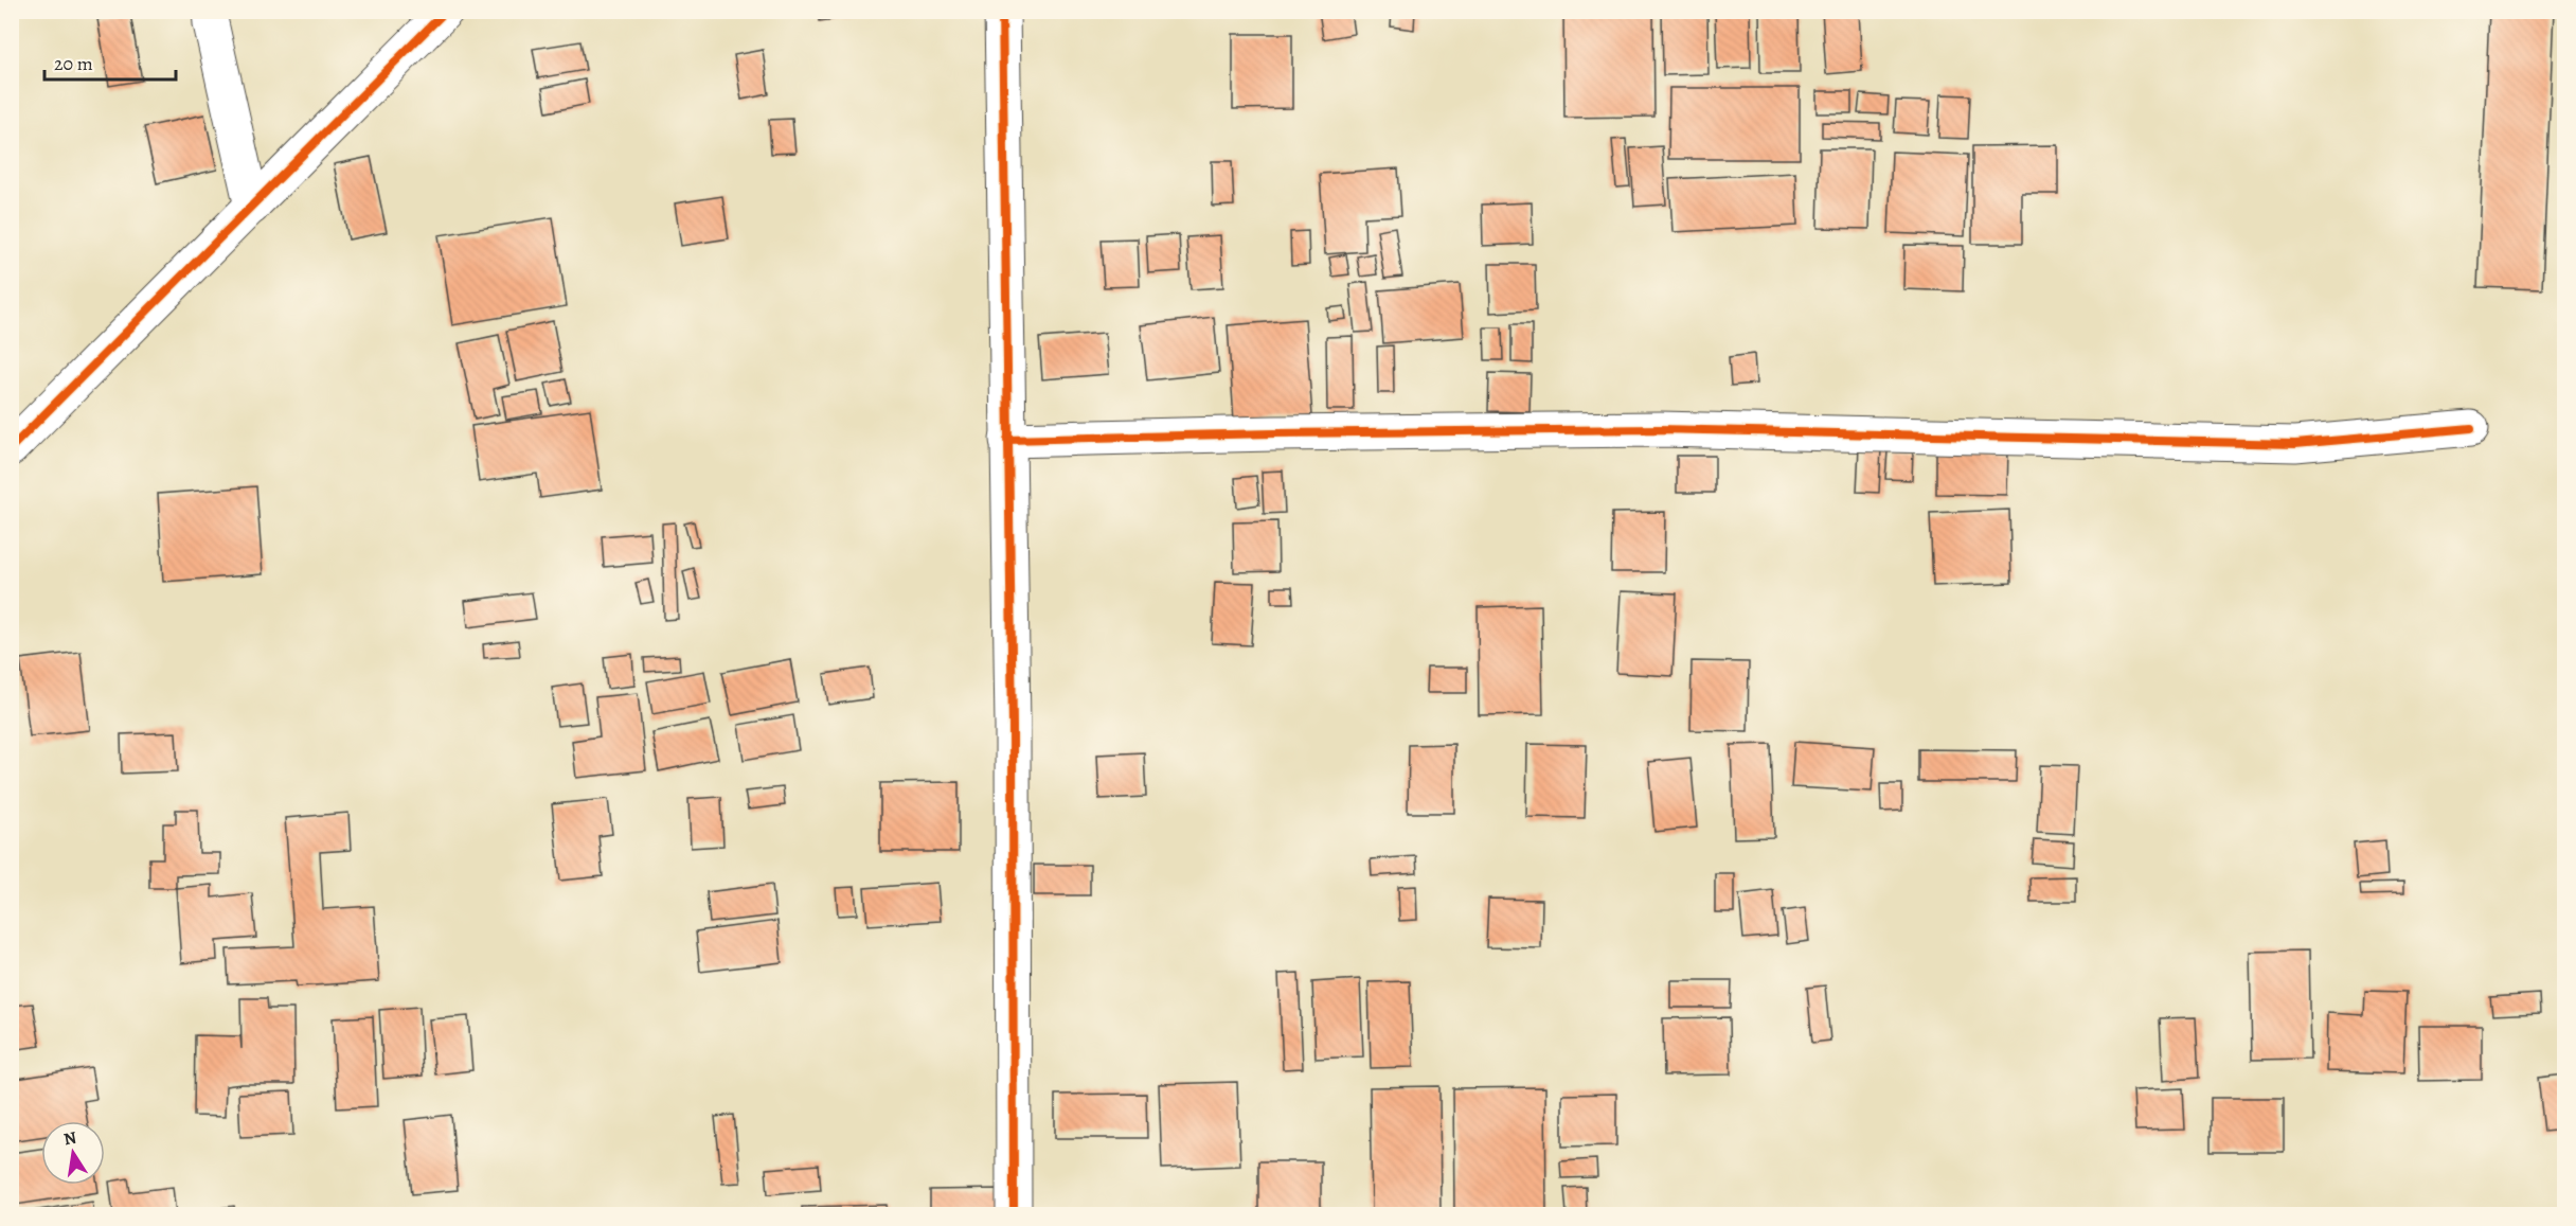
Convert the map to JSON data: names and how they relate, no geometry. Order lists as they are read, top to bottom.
{
  "scale_bar": "20 m",
  "north": "top"
}
